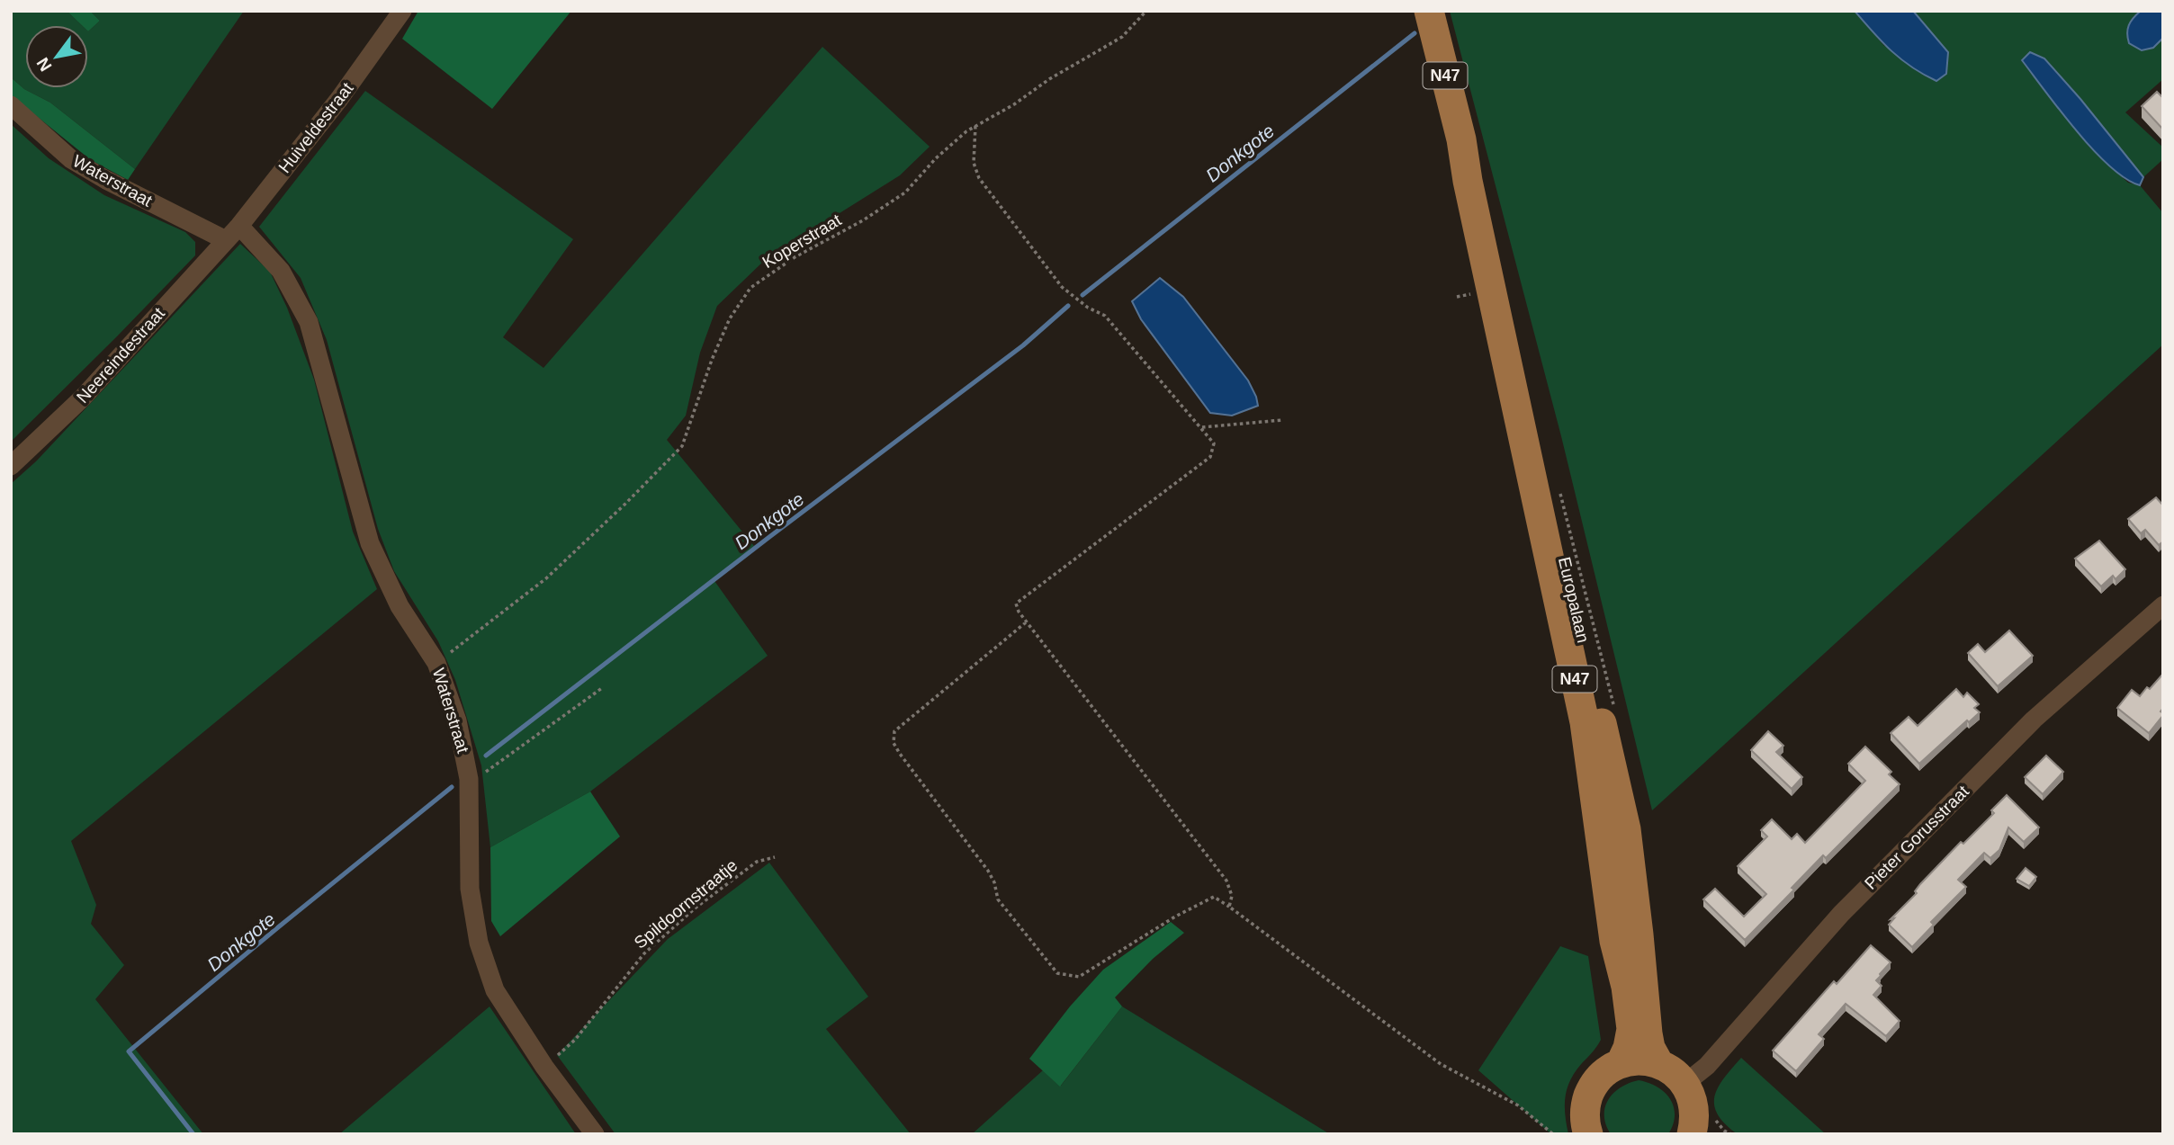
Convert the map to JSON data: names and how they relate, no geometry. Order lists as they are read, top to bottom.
{
  "streets": {
    "main road": ["N47", "Europalaan"],
    "street": [
      "Huiveldestraat",
      "Waterstraat",
      "Neereindestraat",
      "Pieter Gorusstraat"
    ],
    "path": ["Koperstraat", "Spildoornstraatje"]
  },
  "crossings": [
    ["Huiveldestraat", "Waterstraat"],
    ["Huiveldestraat", "Neereindestraat"],
    ["Waterstraat", "Koperstraat"],
    ["Waterstraat", "Neereindestraat"],
    ["Waterstraat", "Spildoornstraatje"]
  ],
  "water": ["Donkgote"],
  "north": "bottom left"
}
